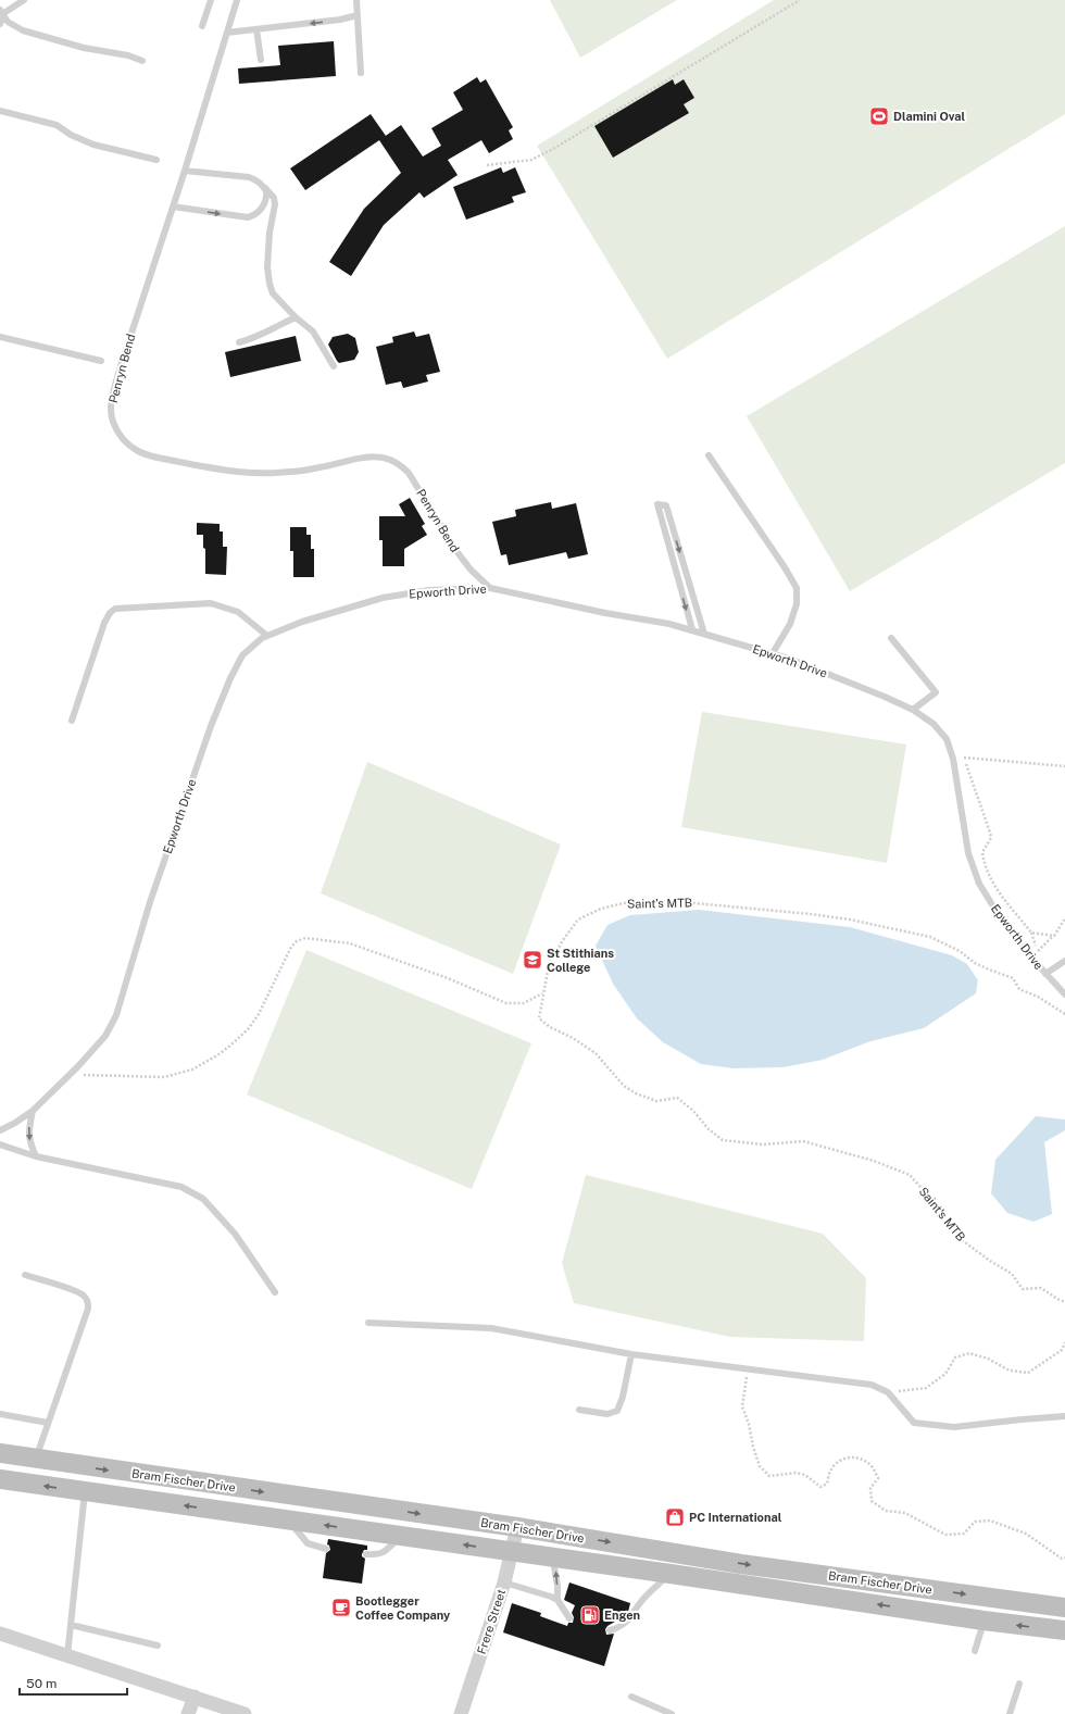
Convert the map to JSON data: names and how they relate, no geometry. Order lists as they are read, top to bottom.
{
  "streets": {
    "main road": ["Bram Fischer Drive"],
    "street": ["Frere Street"],
    "lane": ["Penryn Bend", "Epworth Drive"],
    "path": ["Saint's MTB"]
  },
  "crossings": [
    ["Penryn Bend", "Epworth Drive"],
    ["Bram Fischer Drive", "Frere Street"]
  ],
  "places": {
    "sports": ["Dlamini Oval"],
    "school or university": ["St Stithians College"],
    "shop": ["PC International"],
    "cafe": ["Bootlegger Coffee Company"],
    "fuel station": ["Engen"]
  },
  "scale_bar": "50 m"
}
